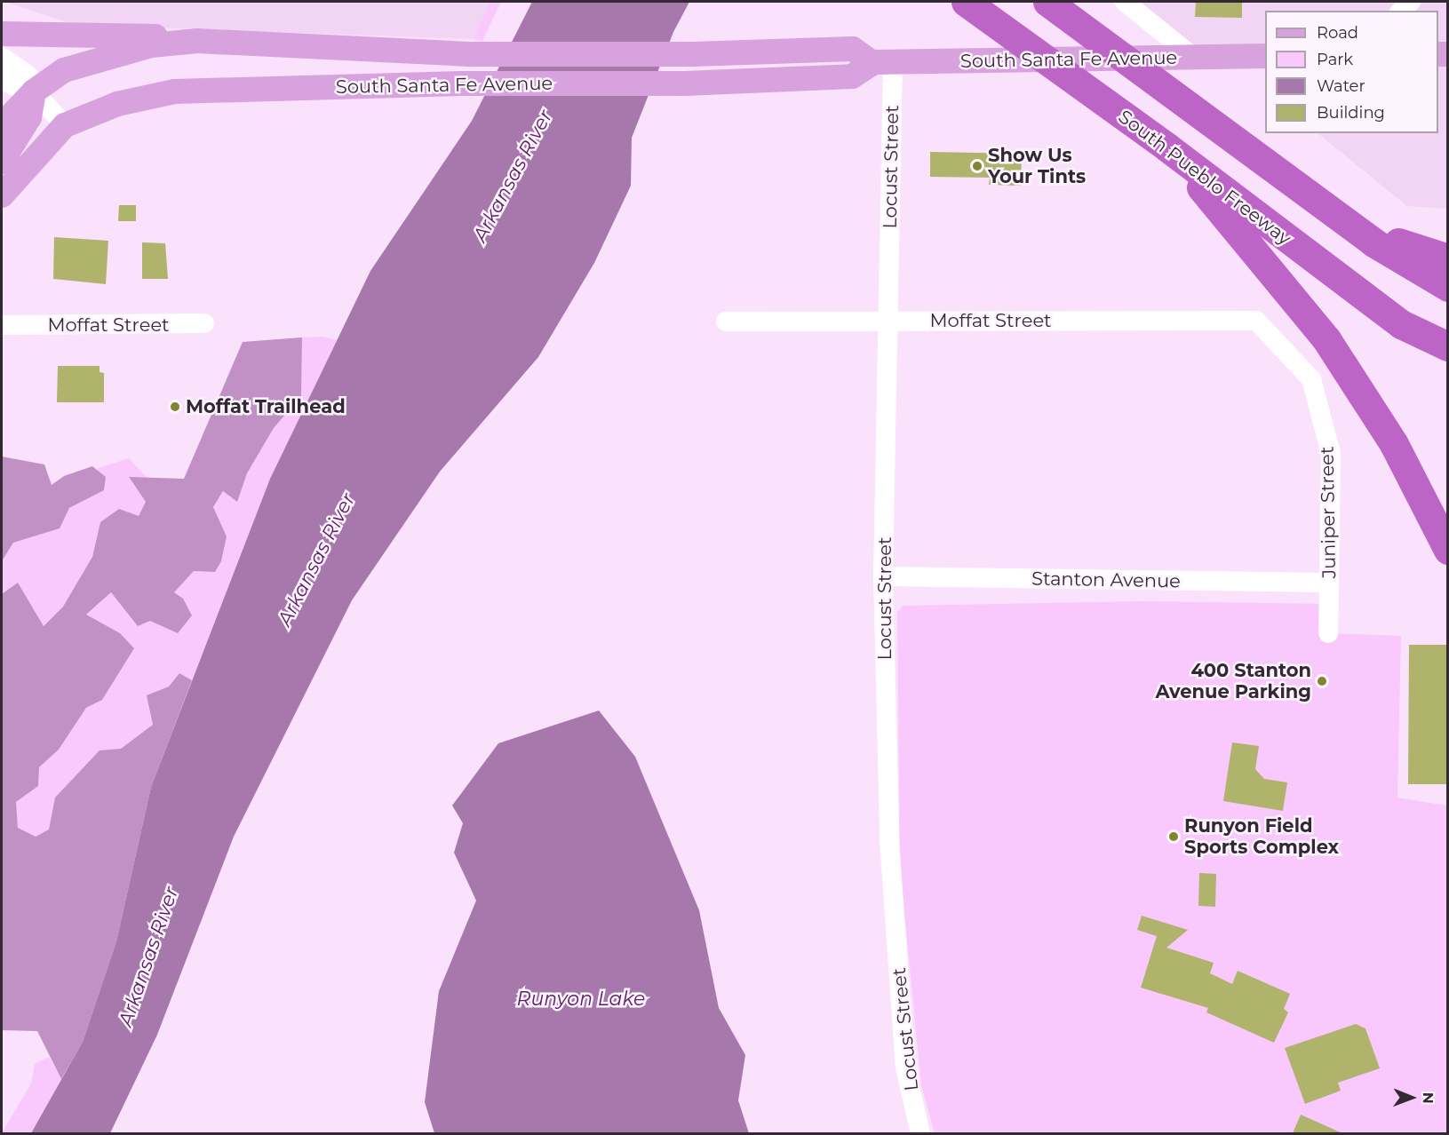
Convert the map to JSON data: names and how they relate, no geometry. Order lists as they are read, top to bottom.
{
  "streets": {
    "highway": ["South Pueblo Freeway"],
    "main road": ["South Santa Fe Avenue"],
    "street": [
      "Locust Street",
      "Moffat Street",
      "Juniper Street",
      "Stanton Avenue"
    ]
  },
  "crossings": [
    ["South Santa Fe Avenue", "Locust Street"],
    ["Locust Street", "Moffat Street"],
    ["Locust Street", "Stanton Avenue"],
    ["Moffat Street", "Juniper Street"],
    ["Juniper Street", "Stanton Avenue"]
  ],
  "water": ["Arkansas River", "Runyon Lake"],
  "places": [
    "Show Us Your Tints",
    "Moffat Trailhead",
    "400 Stanton Avenue Parking",
    "Runyon Field Sports Complex"
  ],
  "legend": [
    "Road",
    "Park",
    "Water",
    "Building"
  ],
  "north": "right"
}
